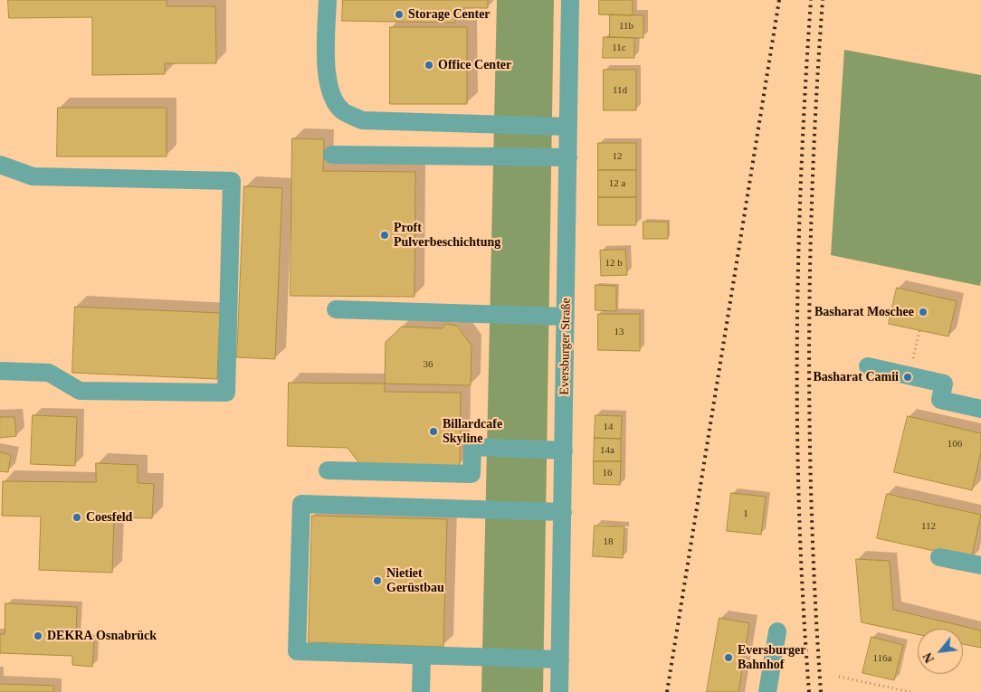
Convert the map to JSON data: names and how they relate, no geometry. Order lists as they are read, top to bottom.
{
  "streets": {
    "street": ["Eversburger Straße"]
  },
  "places": [
    "Storage Center",
    "Office Center",
    "Proft Pulverbeschichtung",
    "Basharat Moschee",
    "Basharat Camii",
    "Billardcafe Skyline",
    "Coesfeld",
    "Nietiet Gerüstbau",
    "DEKRA Osnabrück",
    "Eversburger Bahnhof"
  ],
  "house_numbers": [
    "11b",
    "11c",
    "11d",
    "12",
    "12 a",
    "12 b",
    "13",
    "36",
    "14",
    "106",
    "14a",
    "16",
    "1",
    "112",
    "18",
    "116a"
  ],
  "north": "bottom left"
}
